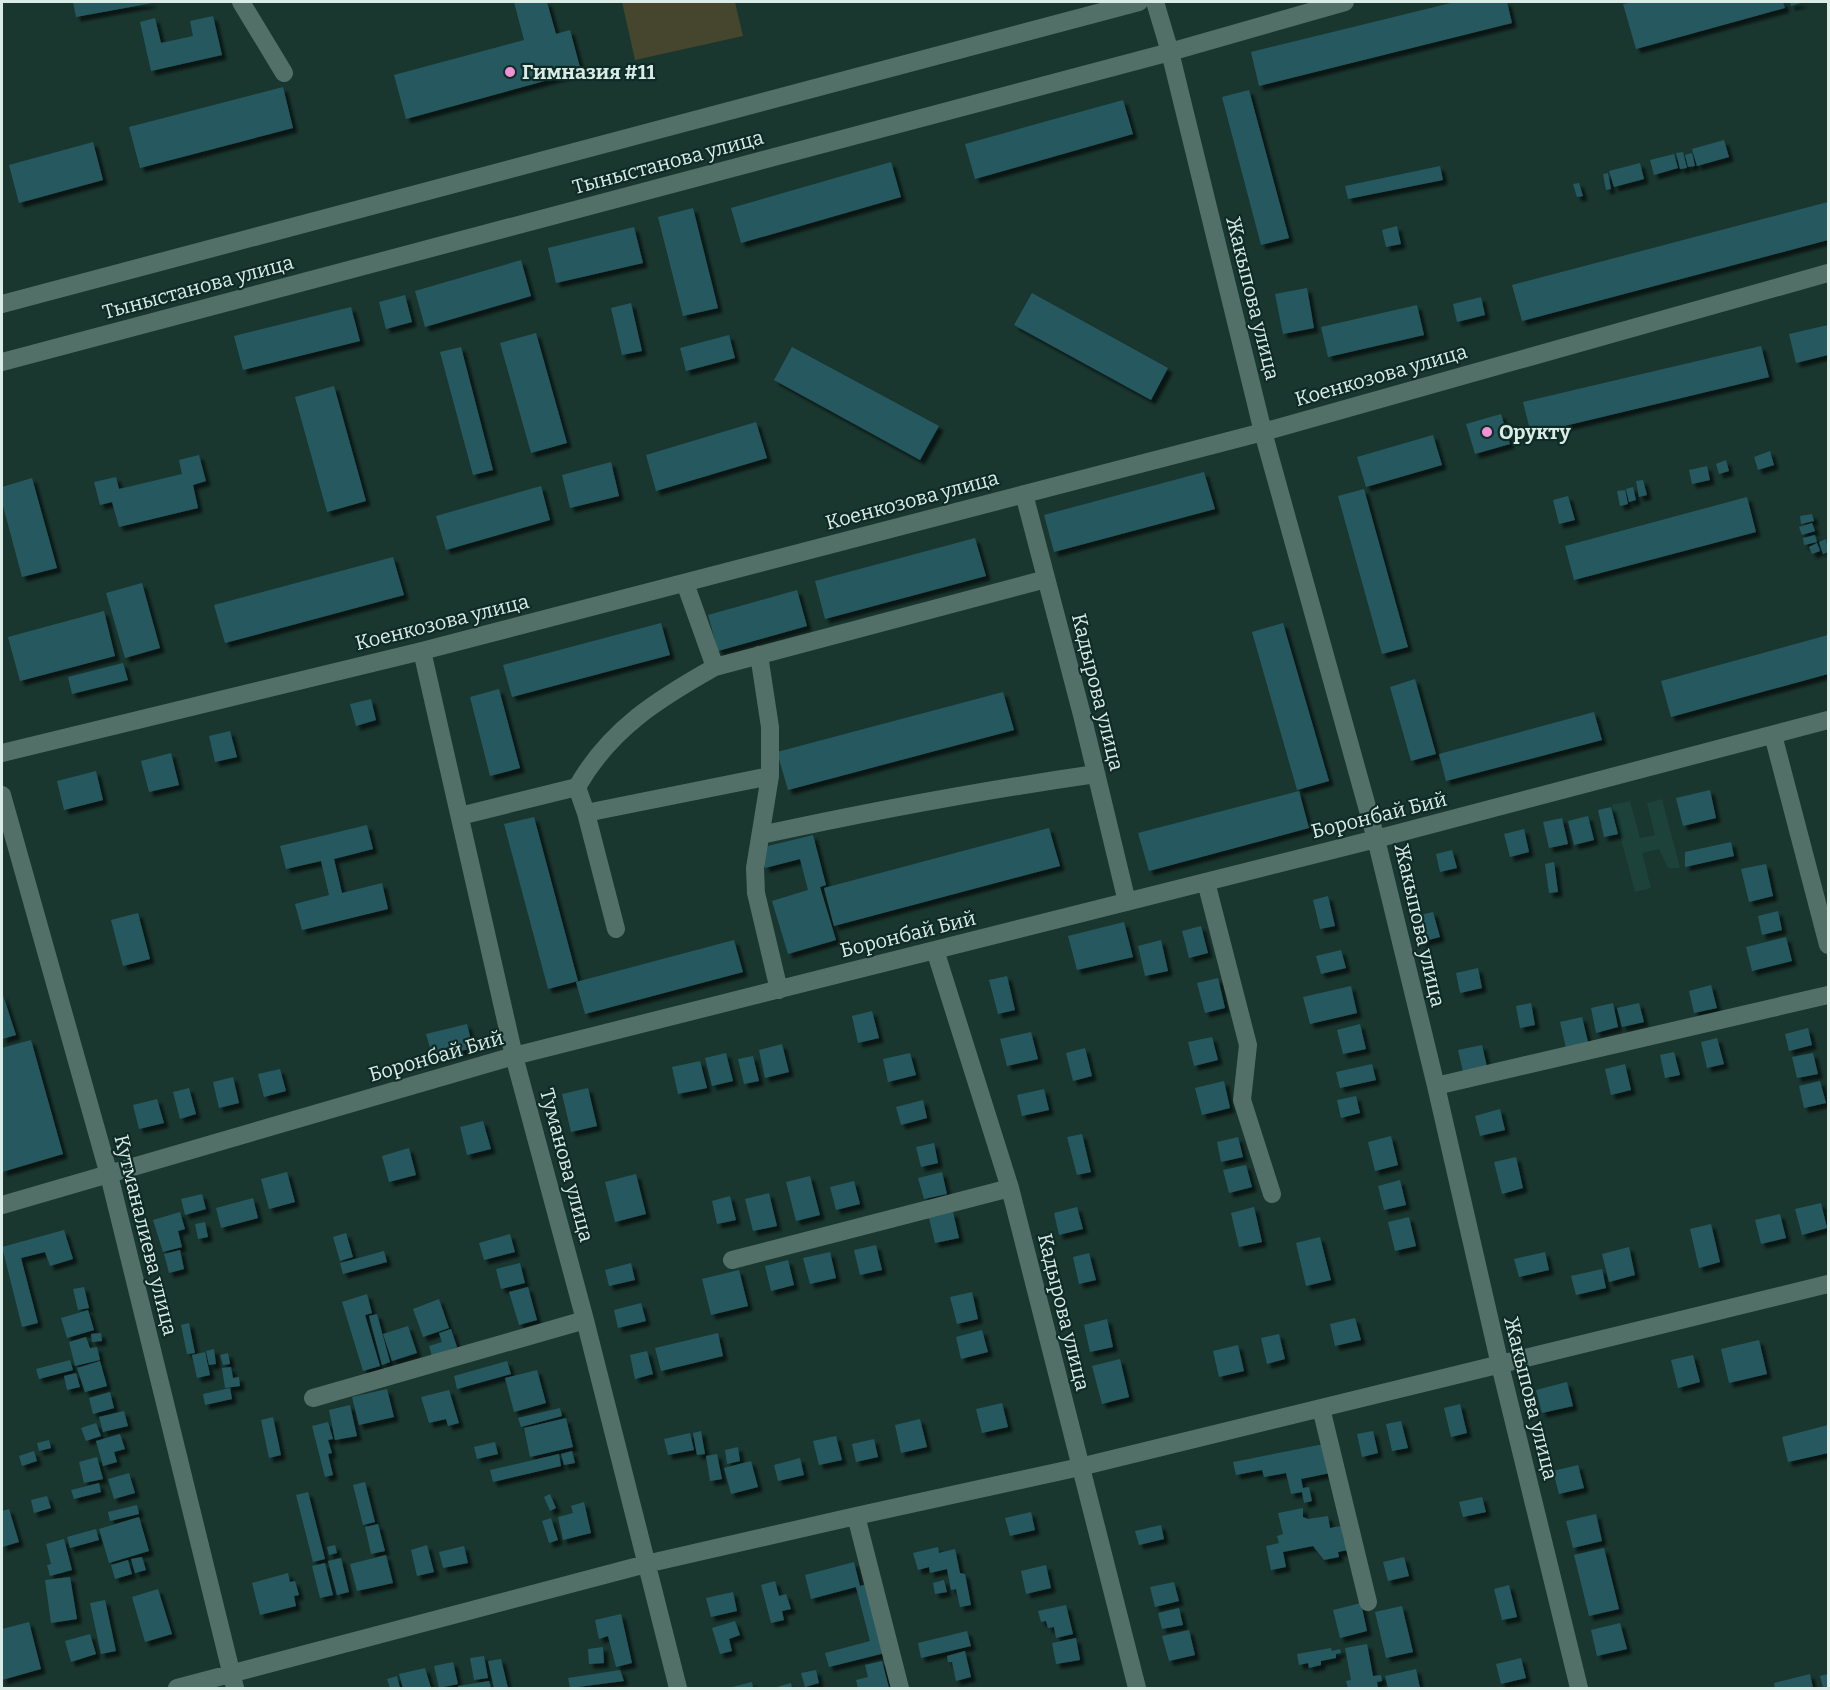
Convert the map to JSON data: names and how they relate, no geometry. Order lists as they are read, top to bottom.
{
  "streets": {
    "street": [
      "Тыныстанова улица",
      "Жакыпова улица",
      "Коенкозова улица",
      "Кадырова улица",
      "Боронбай Бий",
      "Туманова улица",
      "Кутманалиева улица"
    ]
  },
  "crossings": [
    ["Тыныстанова улица", "Жакыпова улица"],
    ["Жакыпова улица", "Коенкозова улица"],
    ["Жакыпова улица", "Боронбай Бий"],
    ["Коенкозова улица", "Кадырова улица"],
    ["Коенкозова улица", "Туманова улица"],
    ["Кадырова улица", "Боронбай Бий"],
    ["Боронбай Бий", "Туманова улица"],
    ["Боронбай Бий", "Кутманалиева улица"]
  ],
  "places": ["Гимназия #11", "Орукту"]
}
